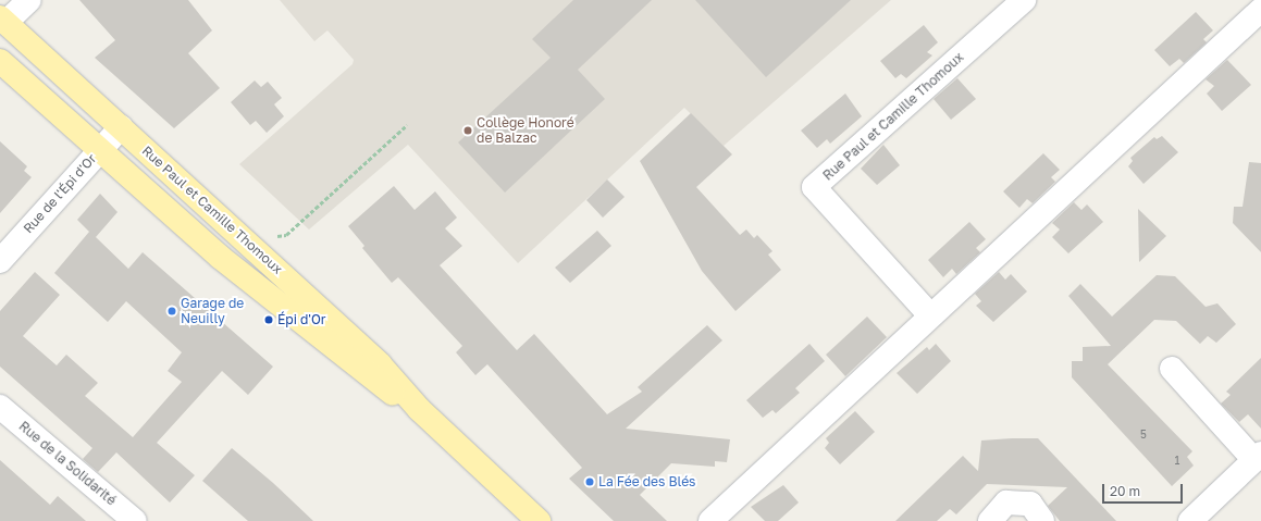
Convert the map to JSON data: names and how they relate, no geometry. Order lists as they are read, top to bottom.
{
  "streets": {
    "main road": ["Rue Paul et Camille Thomoux"],
    "street": ["Rue de l'Épi d'Or", "Rue de la Solidarité"]
  },
  "crossings": [
    ["Rue Paul et Camille Thomoux", "Rue de l'Épi d'Or"]
  ],
  "places": [
    "Collège Honoré de Balzac",
    "Garage de Neuilly",
    "Épi d'Or",
    "La Fée des Blés"
  ],
  "house_numbers": ["5", "1"],
  "scale_bar": "20 m"
}
